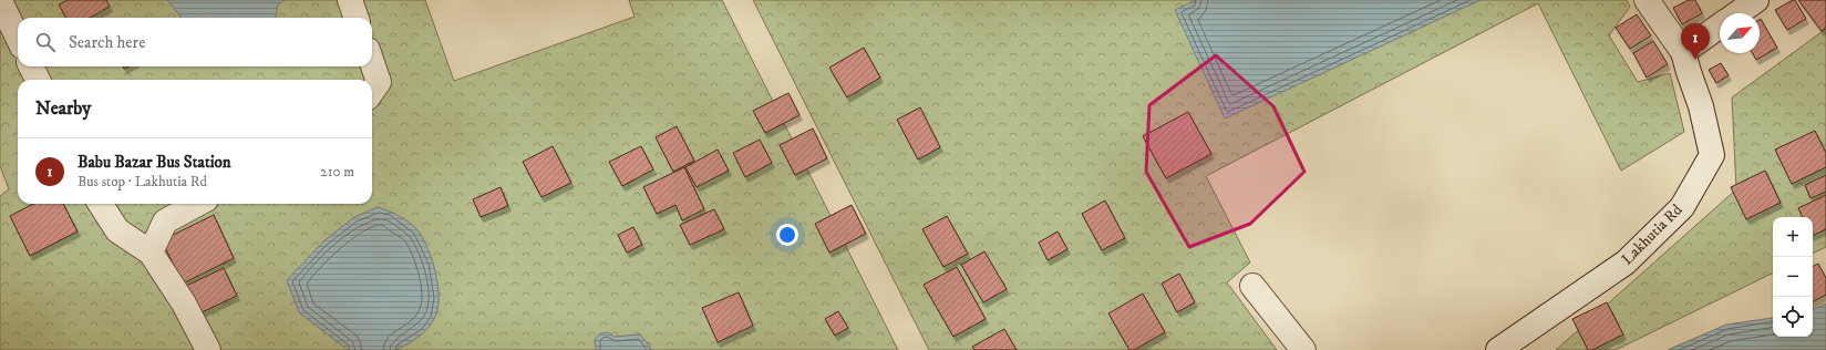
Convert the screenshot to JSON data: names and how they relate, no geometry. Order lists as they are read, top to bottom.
{
  "streets": {
    "street": ["Lakhutia Rd"]
  },
  "north": "top right",
  "page": {
    "search": "Search here",
    "pins": "1",
    "heading": "Nearby",
    "list": [
      {
        "mark": "1",
        "name": "Babu Bazar Bus Station",
        "note": "Bus stop · Lakhutia Rd",
        "value": "210 m"
      }
    ],
    "map_buttons": ["+", "−"]
  }
}
